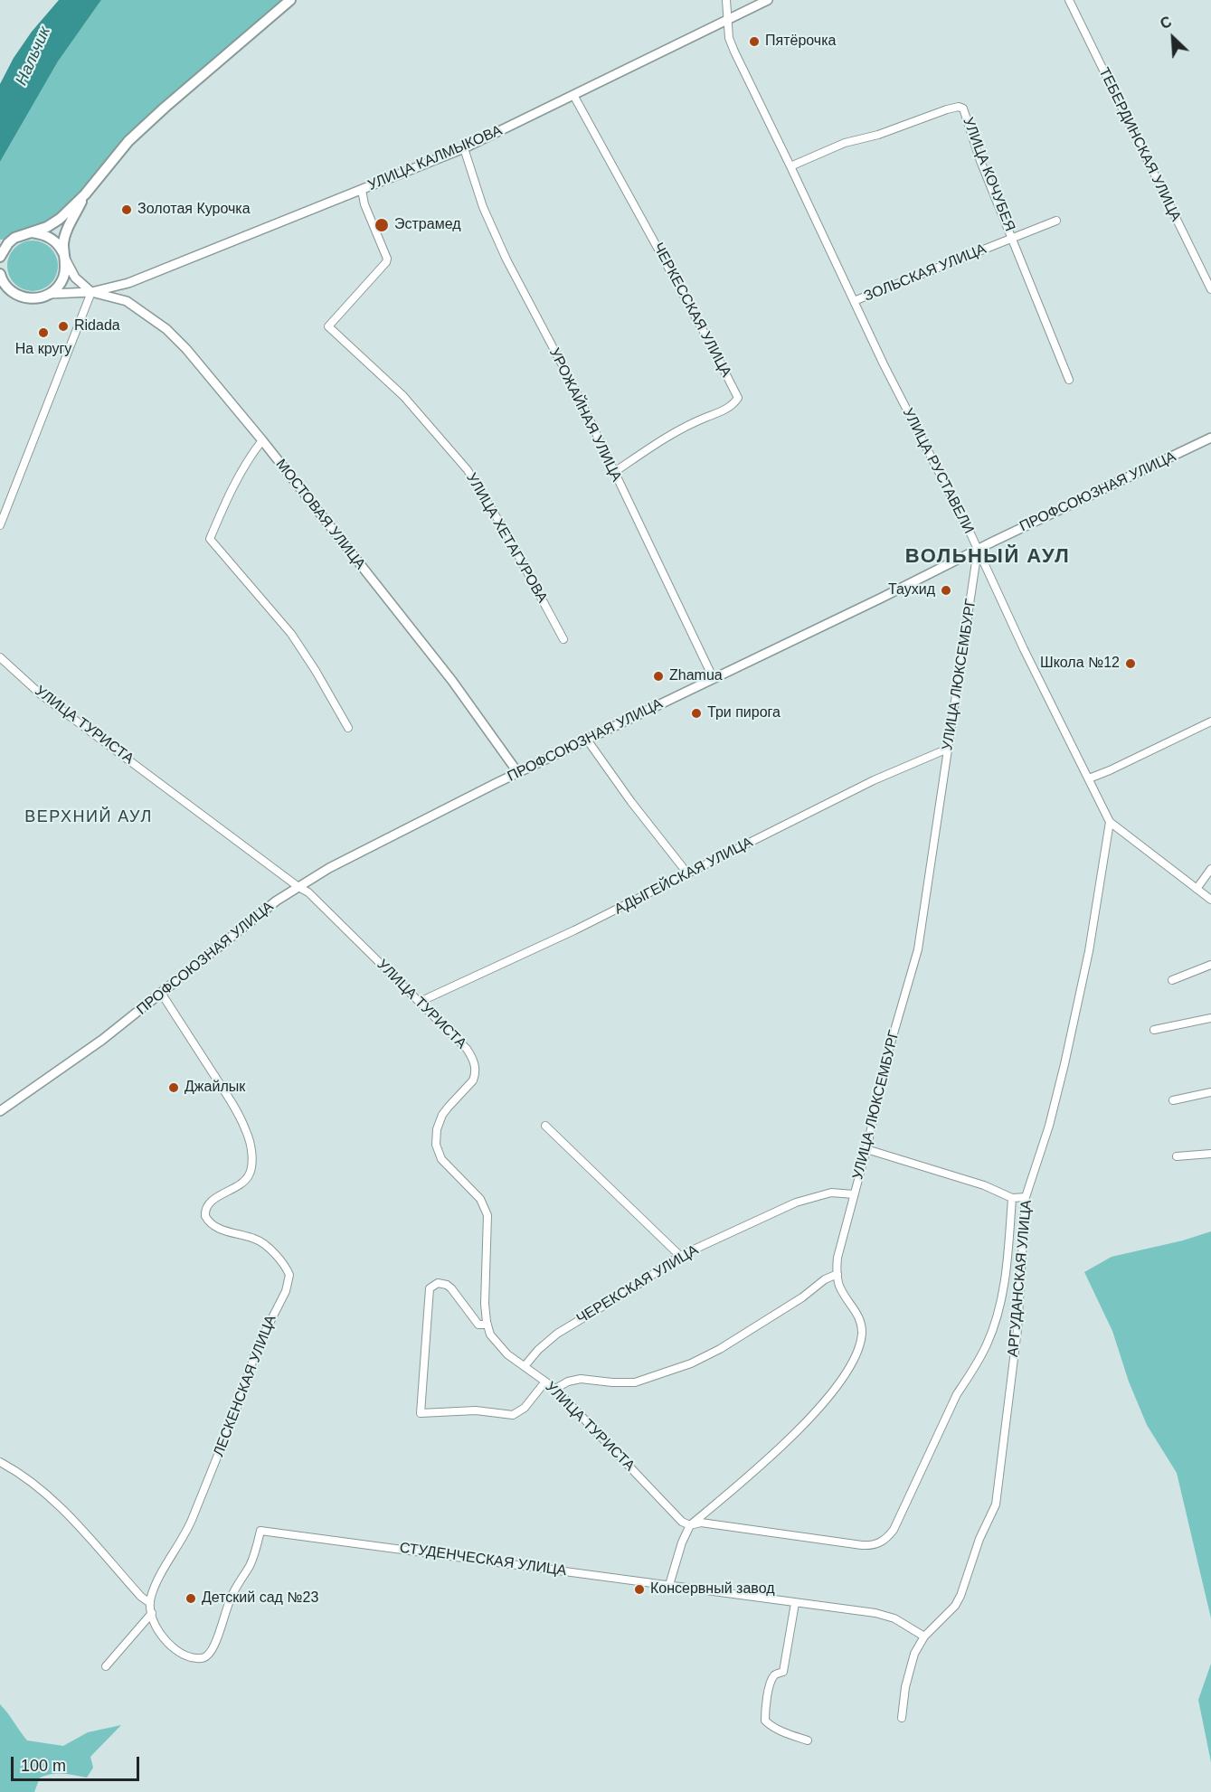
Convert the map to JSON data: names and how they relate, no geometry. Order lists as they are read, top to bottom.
{
  "streets": {
    "street": [
      "ТЕБЕРДИНСКАЯ УЛИЦА",
      "УЛИЦА КАЛМЫКОВА",
      "УЛИЦА КОЧУБЕЯ",
      "ЗОЛЬСКАЯ УЛИЦА",
      "ЧЕРКЕССКАЯ УЛИЦА",
      "УРОЖАЙНАЯ УЛИЦА",
      "УЛИЦА РУСТАВЕЛИ",
      "ПРОФСОЮЗНАЯ УЛИЦА",
      "МОСТОВАЯ УЛИЦА",
      "УЛИЦА ХЕТАГУРОВА",
      "УЛИЦА ЛЮКСЕМБУРГ",
      "УЛИЦА ТУРИСТА",
      "АДЫГЕЙСКАЯ УЛИЦА",
      "АРГУДАНСКАЯ УЛИЦА",
      "ЧЕРЕКСКАЯ УЛИЦА",
      "ЛЕСКЕНСКАЯ УЛИЦА",
      "СТУДЕНЧЕСКАЯ УЛИЦА"
    ]
  },
  "crossings": [
    ["УЛИЦА КАЛМЫКОВА", "ЧЕРКЕССКАЯ УЛИЦА"],
    ["УЛИЦА КАЛМЫКОВА", "УРОЖАЙНАЯ УЛИЦА"],
    ["УЛИЦА КАЛМЫКОВА", "УЛИЦА РУСТАВЕЛИ"],
    ["УЛИЦА КАЛМЫКОВА", "МОСТОВАЯ УЛИЦА"],
    ["УЛИЦА КАЛМЫКОВА", "УЛИЦА ХЕТАГУРОВА"],
    ["УЛИЦА КОЧУБЕЯ", "ЗОЛЬСКАЯ УЛИЦА"],
    ["УЛИЦА КОЧУБЕЯ", "УЛИЦА РУСТАВЕЛИ"],
    ["ЗОЛЬСКАЯ УЛИЦА", "УЛИЦА РУСТАВЕЛИ"],
    ["ЧЕРКЕССКАЯ УЛИЦА", "УРОЖАЙНАЯ УЛИЦА"],
    ["УРОЖАЙНАЯ УЛИЦА", "ПРОФСОЮЗНАЯ УЛИЦА"],
    ["УЛИЦА РУСТАВЕЛИ", "ПРОФСОЮЗНАЯ УЛИЦА"],
    ["УЛИЦА РУСТАВЕЛИ", "УЛИЦА ЛЮКСЕМБУРГ"],
    ["УЛИЦА РУСТАВЕЛИ", "АРГУДАНСКАЯ УЛИЦА"],
    ["ПРОФСОЮЗНАЯ УЛИЦА", "МОСТОВАЯ УЛИЦА"],
    ["ПРОФСОЮЗНАЯ УЛИЦА", "УЛИЦА ЛЮКСЕМБУРГ"],
    ["ПРОФСОЮЗНАЯ УЛИЦА", "УЛИЦА ТУРИСТА"],
    ["ПРОФСОЮЗНАЯ УЛИЦА", "ЛЕСКЕНСКАЯ УЛИЦА"],
    ["УЛИЦА ЛЮКСЕМБУРГ", "УЛИЦА ТУРИСТА"],
    ["УЛИЦА ЛЮКСЕМБУРГ", "АДЫГЕЙСКАЯ УЛИЦА"],
    ["УЛИЦА ЛЮКСЕМБУРГ", "ЧЕРЕКСКАЯ УЛИЦА"],
    ["УЛИЦА ЛЮКСЕМБУРГ", "СТУДЕНЧЕСКАЯ УЛИЦА"],
    ["УЛИЦА ТУРИСТА", "АДЫГЕЙСКАЯ УЛИЦА"],
    ["УЛИЦА ТУРИСТА", "ЧЕРЕКСКАЯ УЛИЦА"],
    ["АРГУДАНСКАЯ УЛИЦА", "СТУДЕНЧЕСКАЯ УЛИЦА"],
    ["ЛЕСКЕНСКАЯ УЛИЦА", "СТУДЕНЧЕСКАЯ УЛИЦА"]
  ],
  "districts": ["ВОЛЬНЫЙ АУЛ", "ВЕРХНИЙ АУЛ"],
  "water": ["Нальчик"],
  "places": [
    "Пятёрочка",
    "Золотая Курочка",
    "Эстрамед",
    "Ridada",
    "На кругу",
    "Таухид",
    "Школа №12",
    "Zhamua",
    "Три пирога",
    "Джайлык",
    "Консервный завод",
    "Детский сад №23"
  ],
  "scale_bar": "100 m",
  "north": "top left"
}
